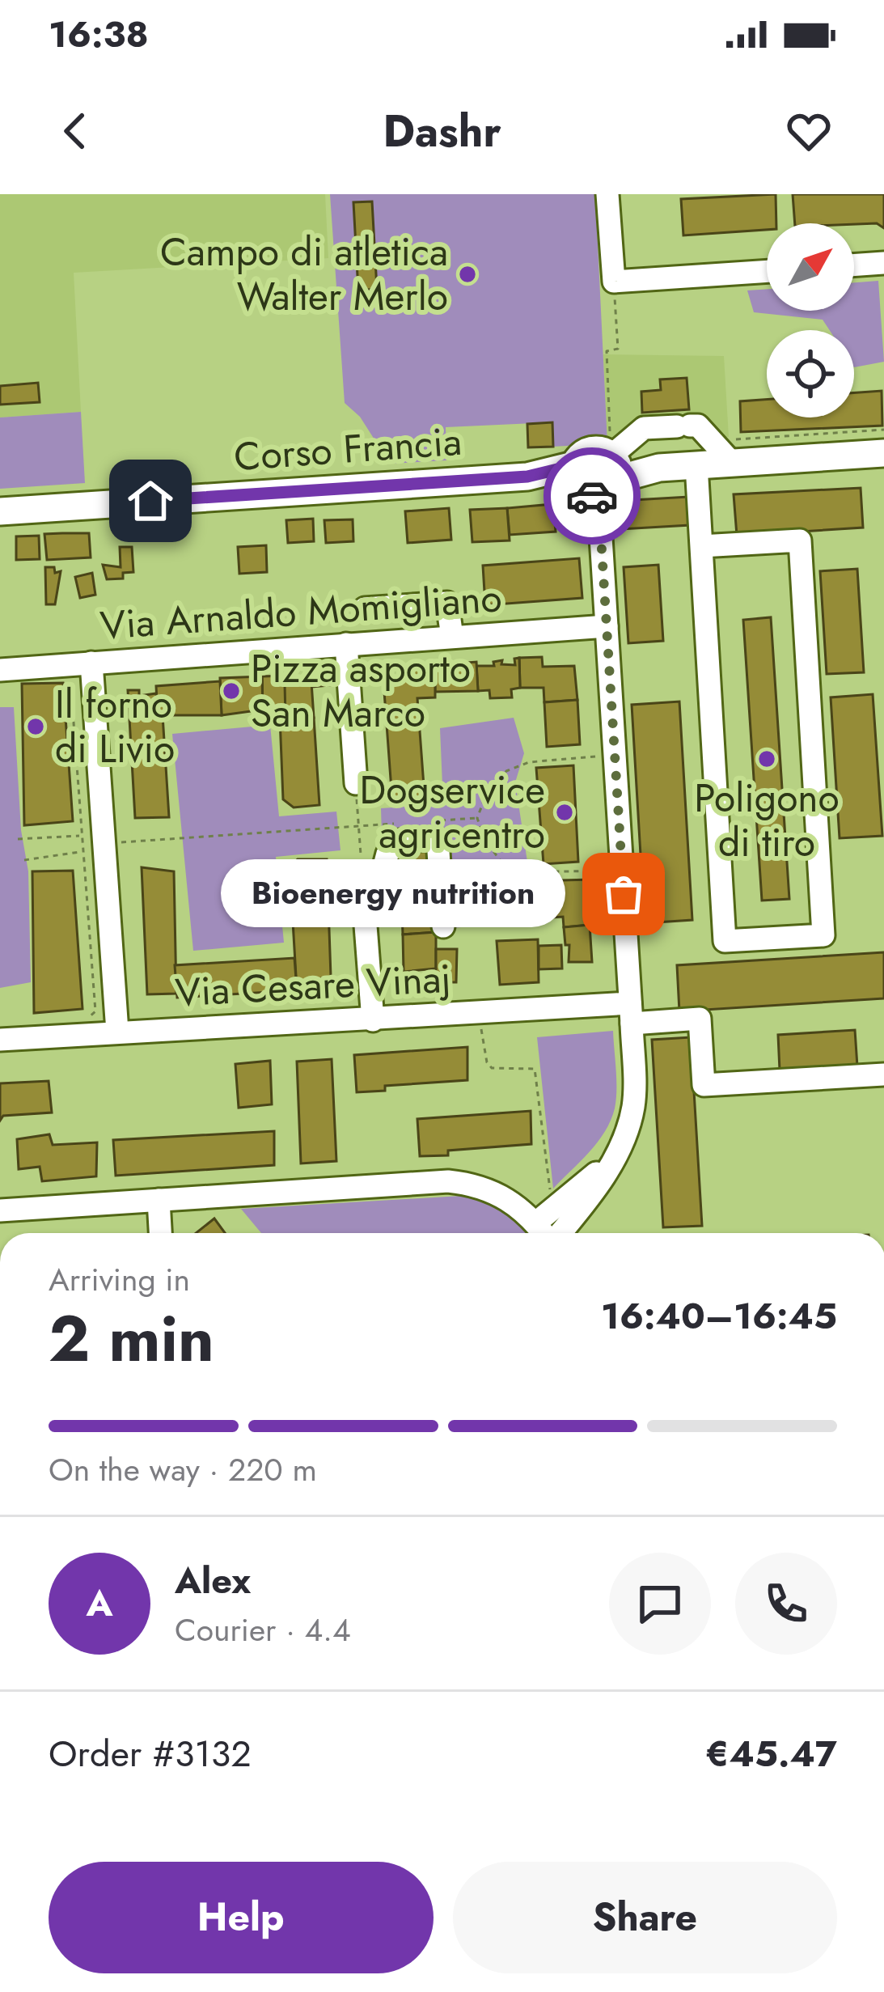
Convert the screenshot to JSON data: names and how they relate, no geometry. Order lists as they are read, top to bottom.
{
  "streets": {
    "main road": ["Corso Francia"],
    "street": ["Via Arnaldo Momigliano", "Via Cesare Vinaj"]
  },
  "places": [
    "Campo di atletica Walter Merlo",
    "Pizza asporto San Marco",
    "Il forno di Livio",
    "Poligono di tiro",
    "Dogservice agricentro",
    "Bioenergy nutrition"
  ],
  "north": "top right",
  "page": {
    "status": "16:38",
    "header": "Dashr",
    "bubble": "Bioenergy nutrition",
    "heading": ["2 min", "Arriving in", "16:40–16:45"],
    "panel": [
      "Alex",
      "Courier · 4.4",
      "Order #3132",
      "€45.47"
    ],
    "bar": "On the way · 220 m",
    "round": "A",
    "buttons": ["Help", "Share"]
  }
}
